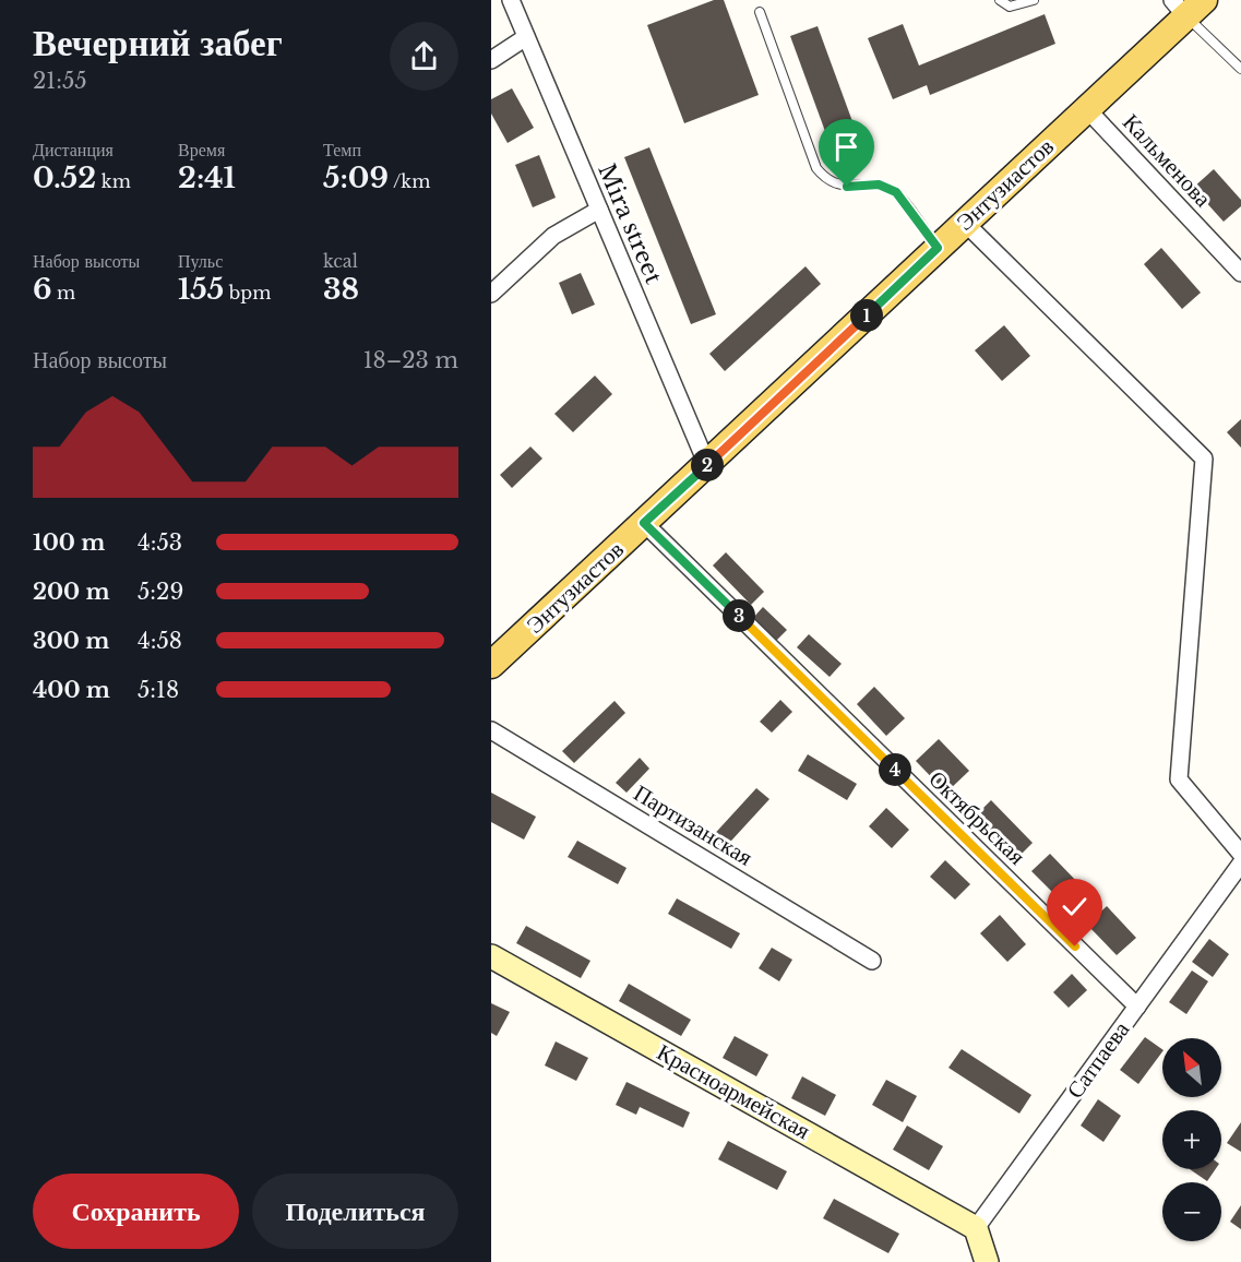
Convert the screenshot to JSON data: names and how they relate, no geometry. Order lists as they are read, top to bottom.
{
  "streets": {
    "main road": ["Энтузиастов"],
    "street": [
      "Кальменова",
      "Mira street",
      "Октябрьская",
      "Партизанская",
      "Сатпаева",
      "Красноармейская"
    ]
  },
  "crossings": [
    ["Кальменова", "Энтузиастов"],
    ["Энтузиастов", "Mira street"],
    ["Энтузиастов", "Октябрьская"],
    ["Октябрьская", "Сатпаева"],
    ["Сатпаева", "Красноармейская"]
  ],
  "north": "top left",
  "page": {
    "heading": ["Вечерний забег", "21:55"],
    "stats": [
      ["Дистанция", "0.52 km"],
      ["Время", "2:41"],
      ["Темп", "5:09 /km"],
      ["Набор высоты", "6 m"],
      ["Пульс", "155 bpm"],
      ["kcal", "38"]
    ],
    "pins": [
      "1",
      "2",
      "3",
      "4"
    ],
    "chart": ["Набор высоты", "18–23 m"],
    "list": [
      {
        "name": "100 m",
        "note": "4:53"
      },
      {
        "name": "200 m",
        "note": "5:29"
      },
      {
        "name": "300 m",
        "note": "4:58"
      },
      {
        "name": "400 m",
        "note": "5:18"
      }
    ],
    "map_buttons": ["+", "−"],
    "buttons": ["Сохранить", "Поделиться"]
  }
}
